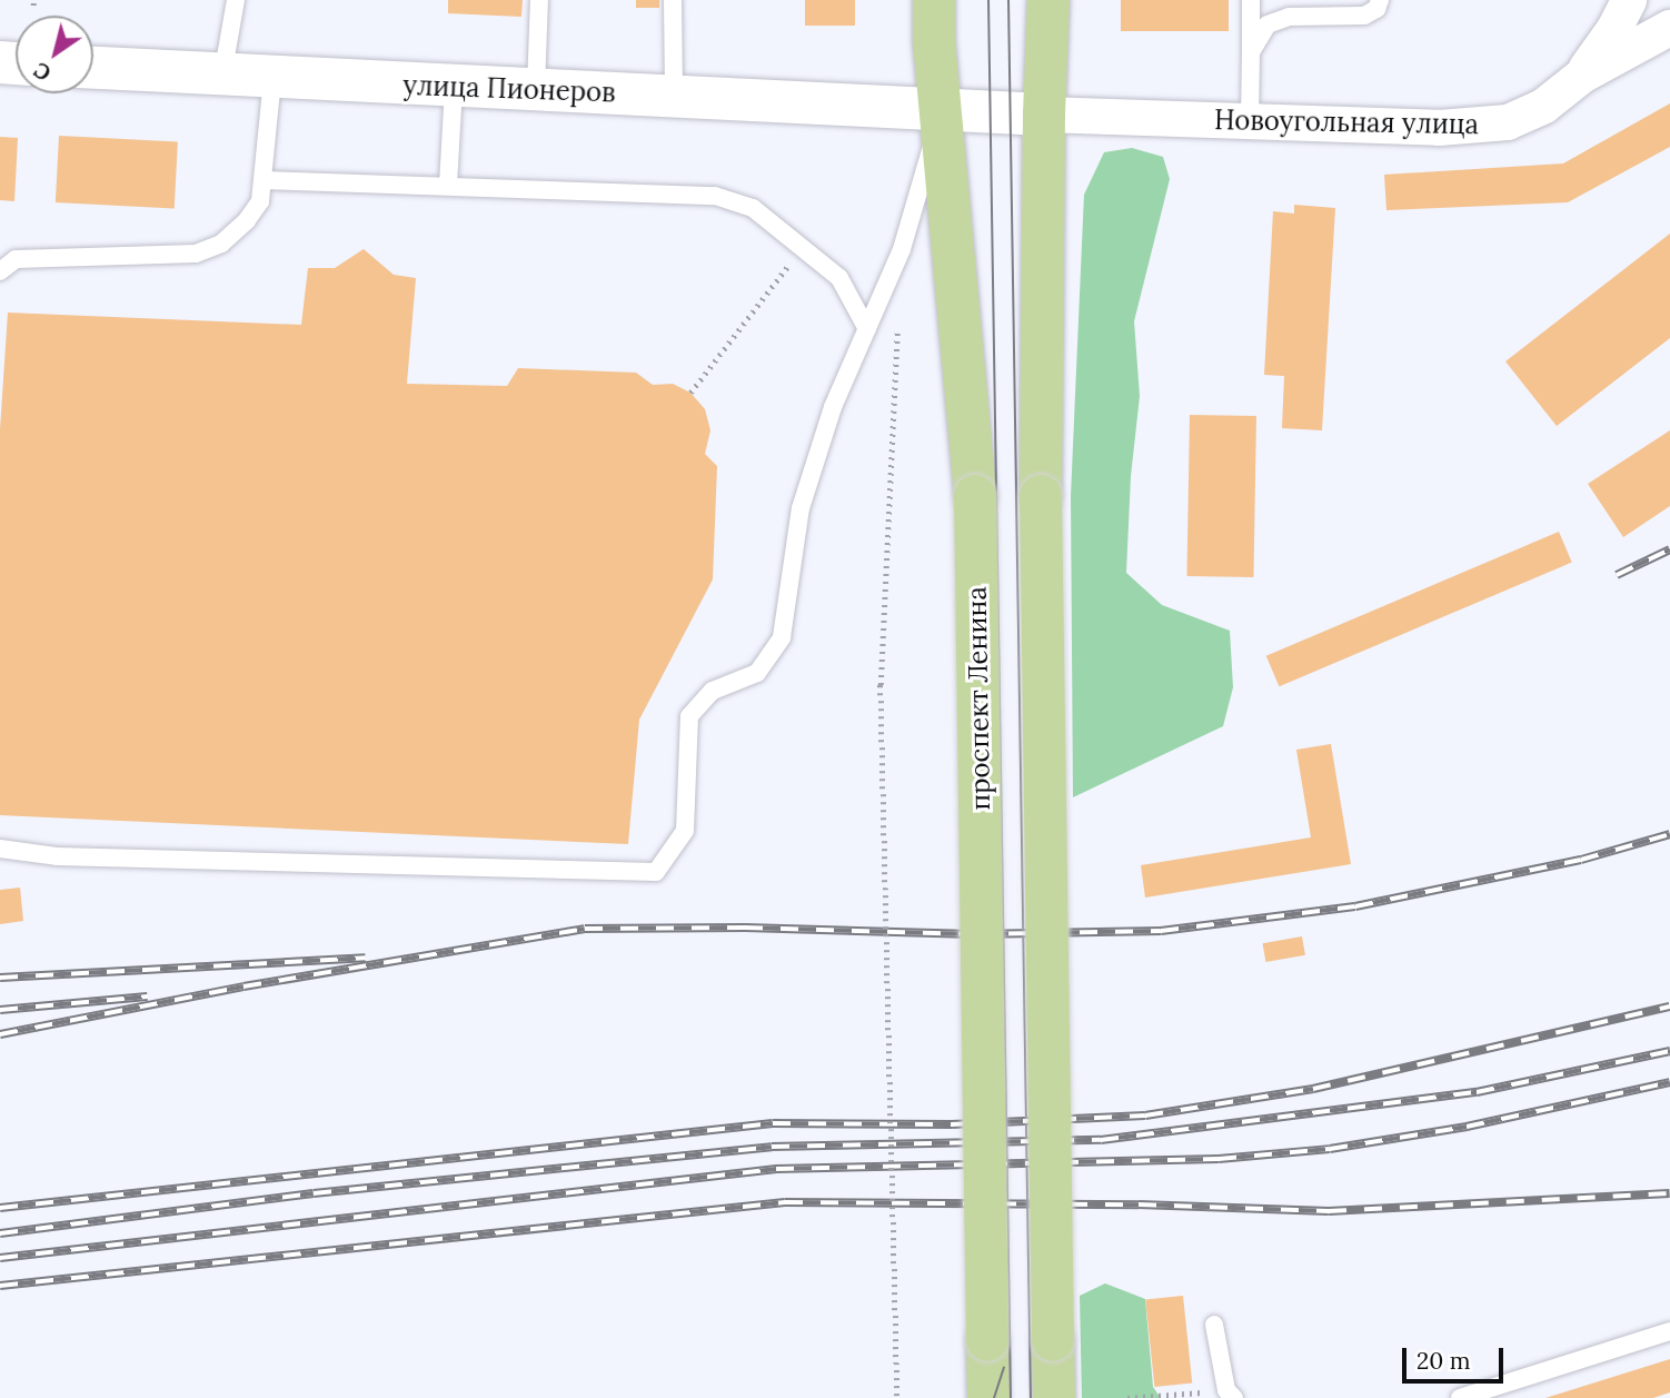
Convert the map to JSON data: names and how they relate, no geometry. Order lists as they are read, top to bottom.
{
  "streets": {
    "main road": ["проспект Ленина"],
    "street": ["улица Пионеров", "Новоугольная улица"]
  },
  "crossings": [
    ["улица Пионеров", "Новоугольная улица"],
    ["улица Пионеров", "проспект Ленина"]
  ],
  "scale_bar": "20 m",
  "north": "bottom left"
}
